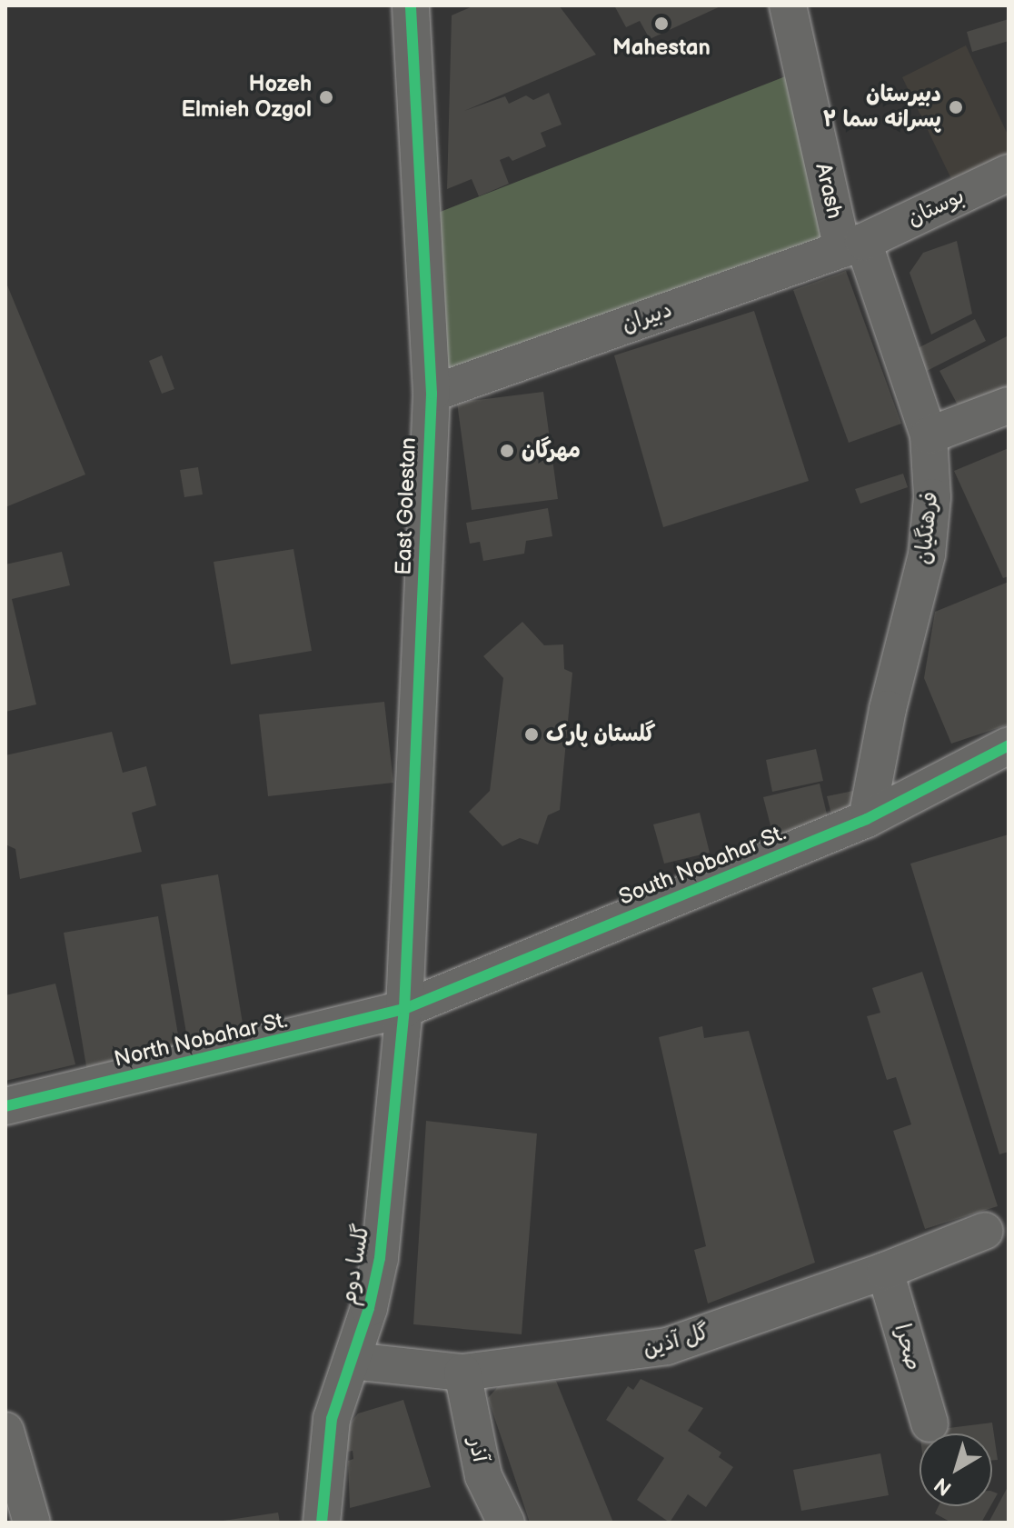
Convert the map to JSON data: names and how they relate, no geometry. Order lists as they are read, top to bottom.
{
  "streets": {
    "street": [
      "Arash",
      "بوستان",
      "دبیران",
      "East Golestan",
      "فرهنگیان",
      "South Nobahar St.",
      "North Nobahar St.",
      "گلسا دوم",
      "گل آذین",
      "صحرا",
      "آذر"
    ]
  },
  "crossings": [
    ["Arash", "بوستان"],
    ["Arash", "دبیران"],
    ["Arash", "فرهنگیان"],
    ["بوستان", "دبیران"],
    ["بوستان", "فرهنگیان"],
    ["دبیران", "East Golestan"],
    ["دبیران", "فرهنگیان"],
    ["East Golestan", "South Nobahar St."],
    ["East Golestan", "North Nobahar St."],
    ["East Golestan", "گلسا دوم"],
    ["فرهنگیان", "South Nobahar St."],
    ["South Nobahar St.", "North Nobahar St."],
    ["South Nobahar St.", "گلسا دوم"],
    ["North Nobahar St.", "گلسا دوم"],
    ["گلسا دوم", "گل آذین"],
    ["گل آذین", "صحرا"],
    ["گل آذین", "آذر"]
  ],
  "places": [
    "Mahestan",
    "Hozeh Elmieh Ozgol",
    "دبیرستان پسرانه سما ۲",
    "مهرگان",
    "گلستان پارک"
  ],
  "north": "bottom left"
}
